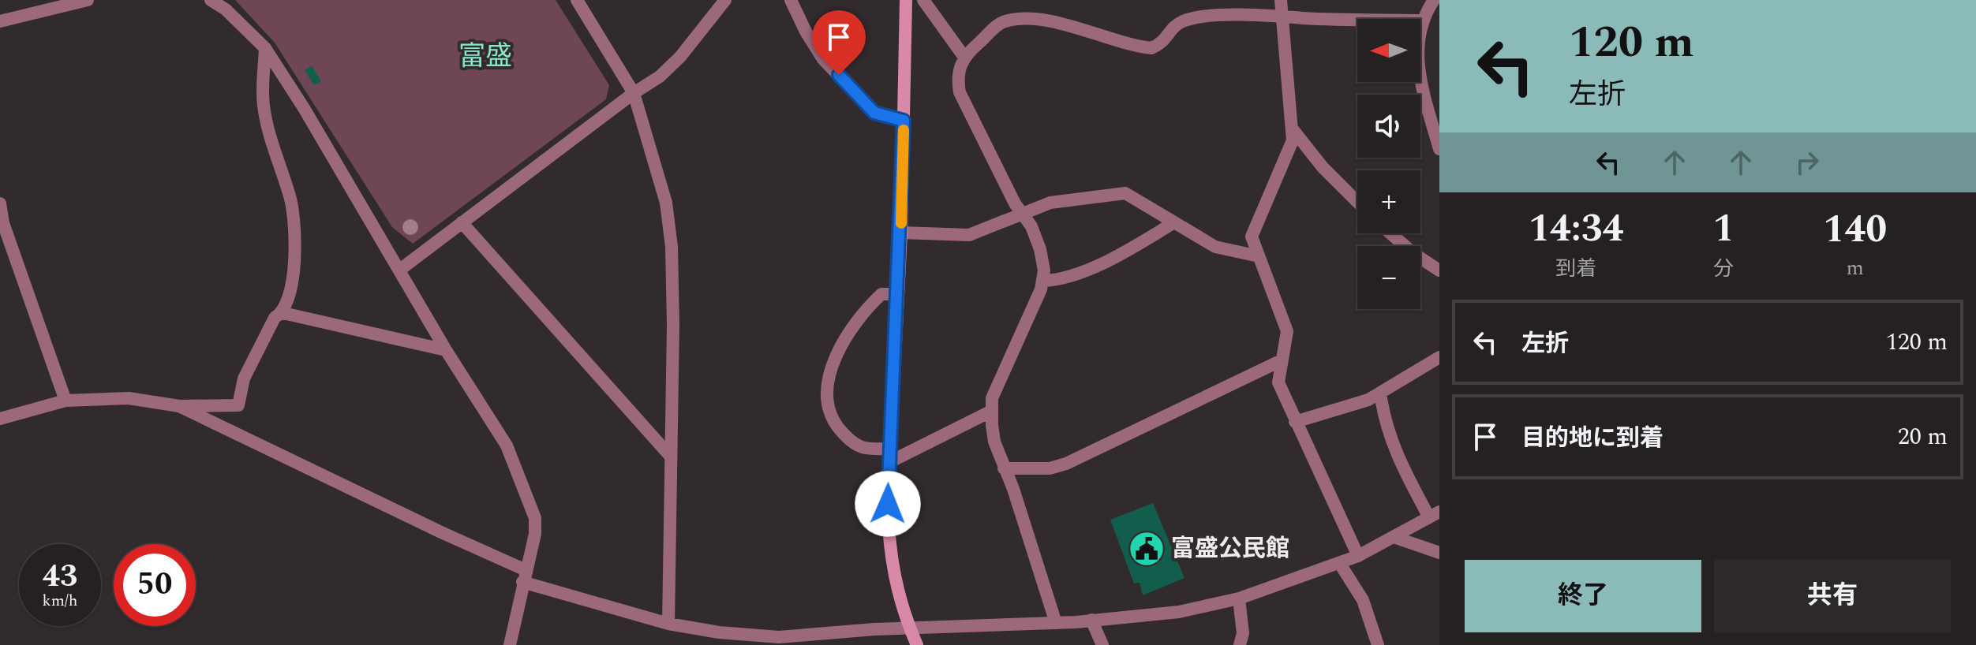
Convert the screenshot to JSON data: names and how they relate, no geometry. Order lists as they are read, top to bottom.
{
  "districts": ["富盛"],
  "places": {
    "public building": ["富盛公民館"]
  },
  "north": "left",
  "page": {
    "turn": ["120 m", "左折"],
    "map_buttons": ["+", "−"],
    "eta": [
      "14:34",
      "到着",
      "1",
      "分",
      "140",
      "m"
    ],
    "list": [
      {
        "name": "左折",
        "value": "120 m"
      },
      {
        "name": "目的地に到着",
        "value": "20 m"
      }
    ],
    "speed": "43 km/h",
    "limit": "50",
    "buttons": ["終了", "共有"]
  }
}
